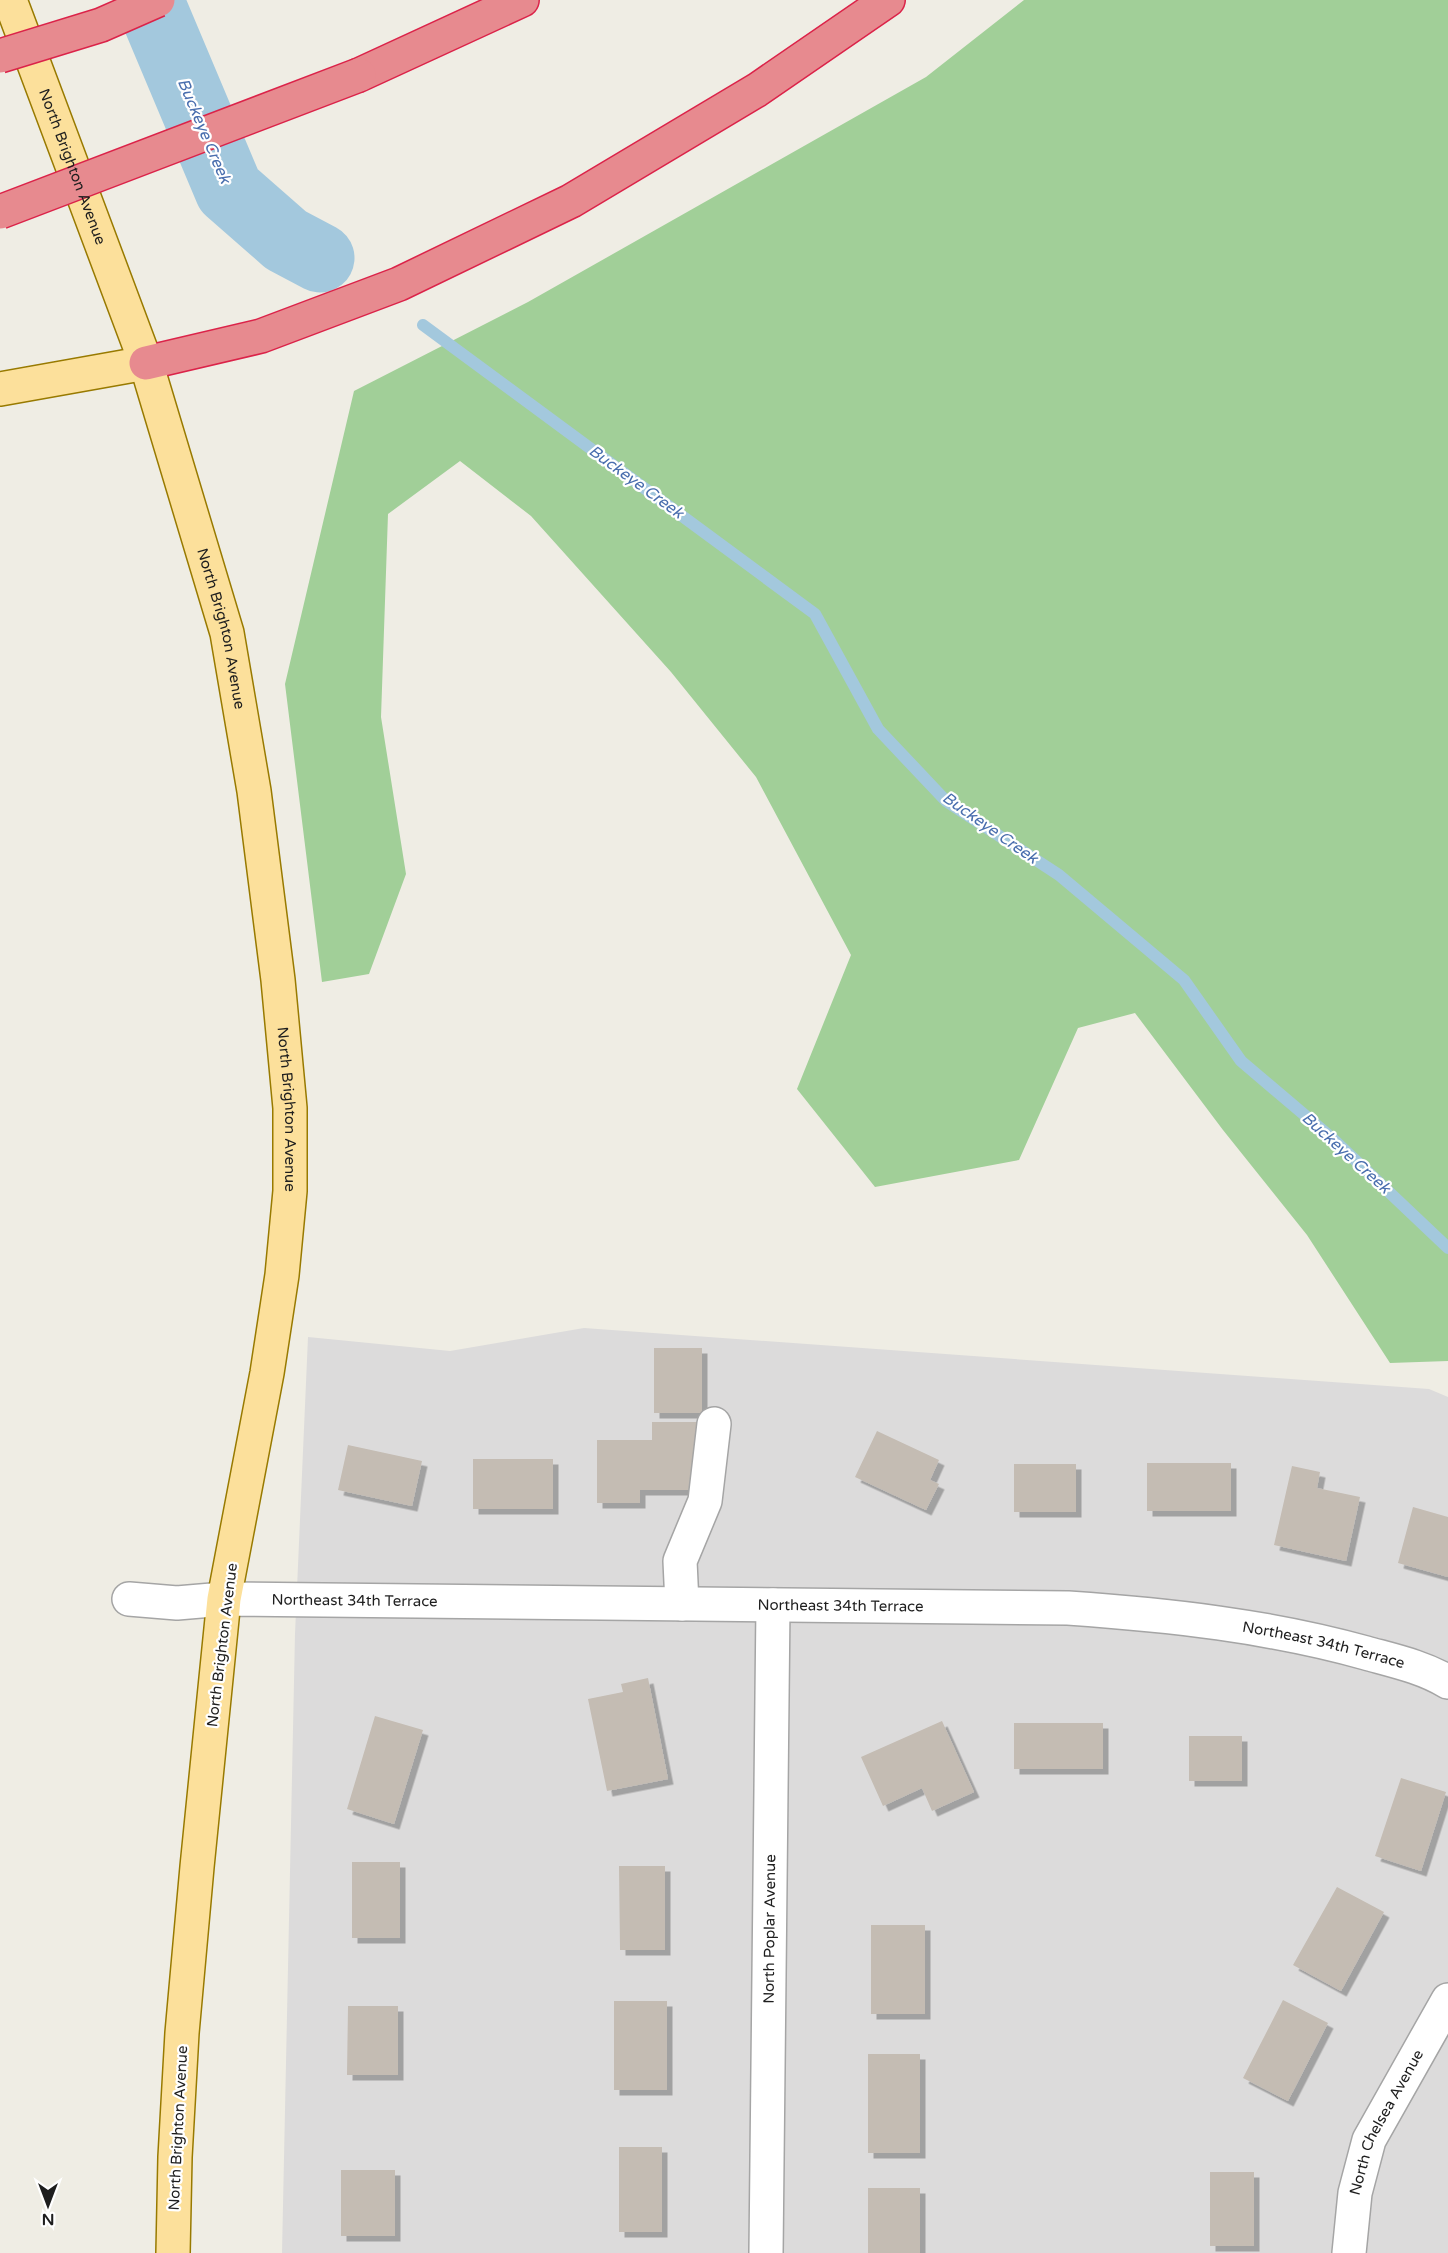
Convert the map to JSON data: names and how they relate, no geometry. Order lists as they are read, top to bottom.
{
  "streets": {
    "main road": ["North Brighton Avenue"],
    "street": ["Northeast 34th Terrace", "North Poplar Avenue", "North Chelsea Avenue"]
  },
  "crossings": [
    ["North Brighton Avenue", "Northeast 34th Terrace"],
    ["Northeast 34th Terrace", "North Poplar Avenue"]
  ],
  "water": ["Buckeye Creek"],
  "north": "bottom"
}
